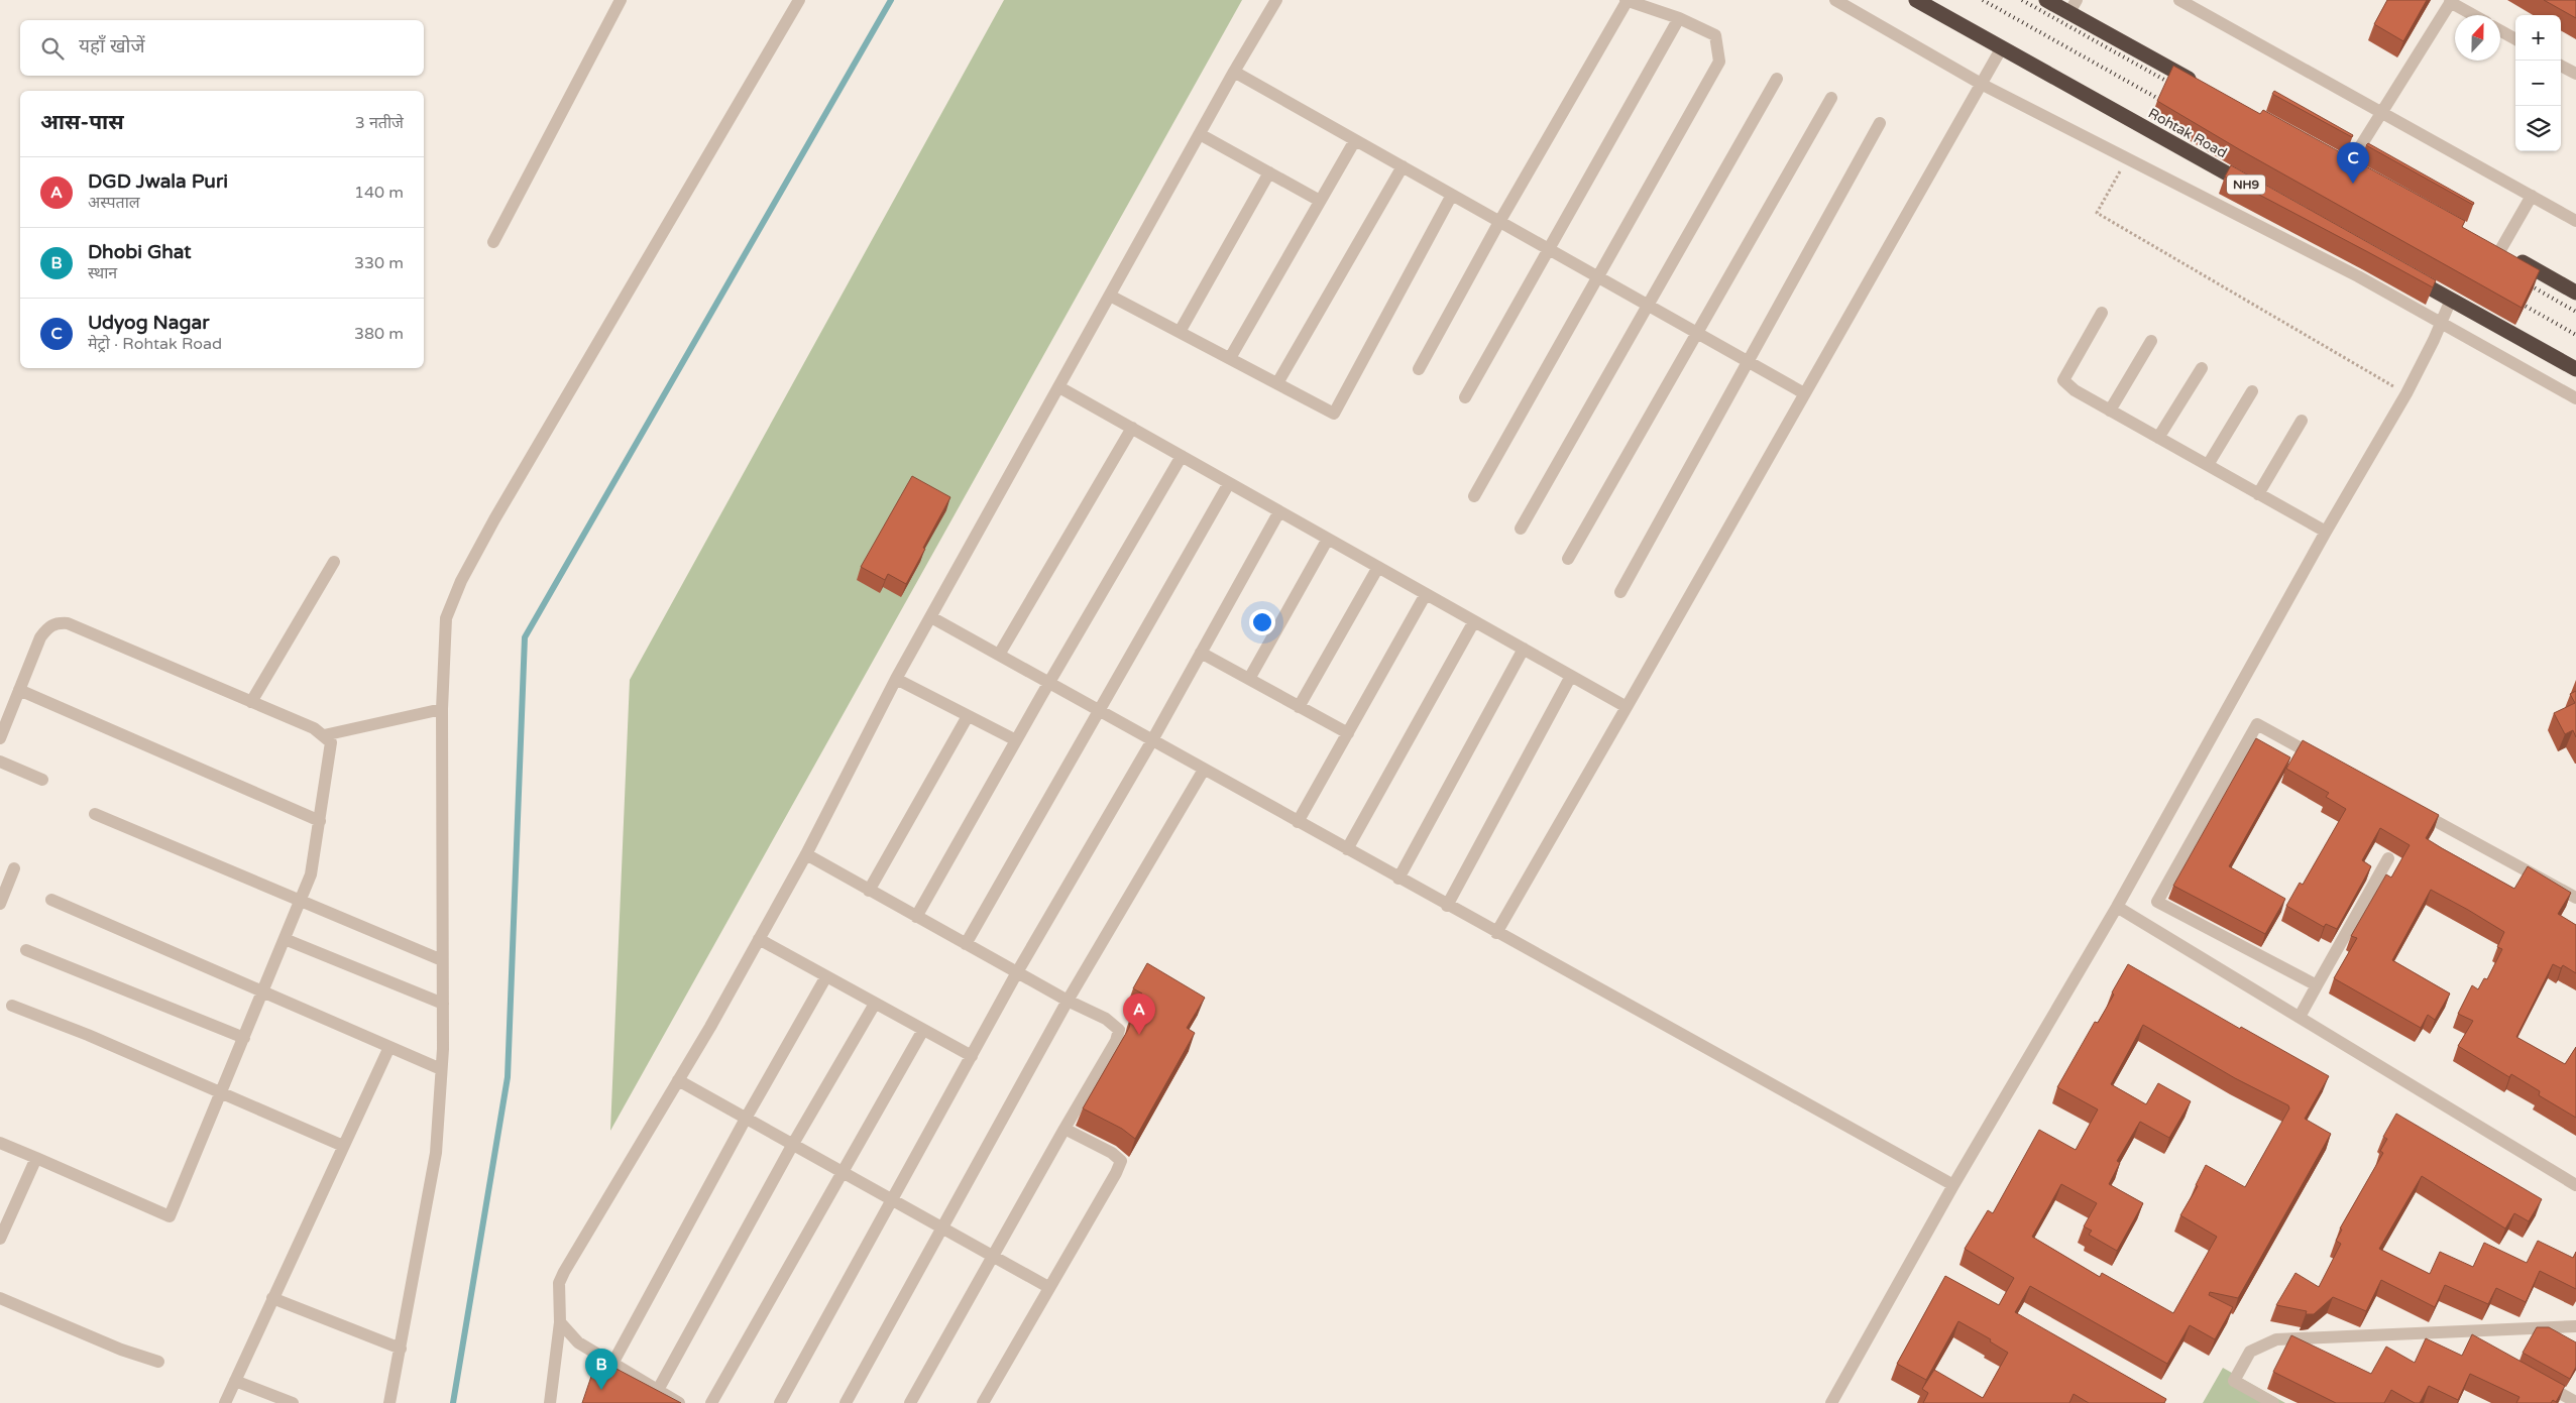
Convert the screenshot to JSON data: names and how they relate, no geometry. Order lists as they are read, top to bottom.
{
  "streets": {
    "highway": ["Rohtak Road", "NH9"]
  },
  "north": "top",
  "page": {
    "map_buttons": ["+", "−"],
    "search": "यहाँ खोजें",
    "heading": ["आस-पास", "3 नतीजे"],
    "pins": ["C", "A", "B"],
    "list": [
      {
        "mark": "A",
        "name": "DGD Jwala Puri",
        "note": "अस्पताल",
        "value": "140 m"
      },
      {
        "mark": "B",
        "name": "Dhobi Ghat",
        "note": "स्थान",
        "value": "330 m"
      },
      {
        "mark": "C",
        "name": "Udyog Nagar",
        "note": "मेट्रो · Rohtak Road",
        "value": "380 m"
      }
    ]
  }
}
